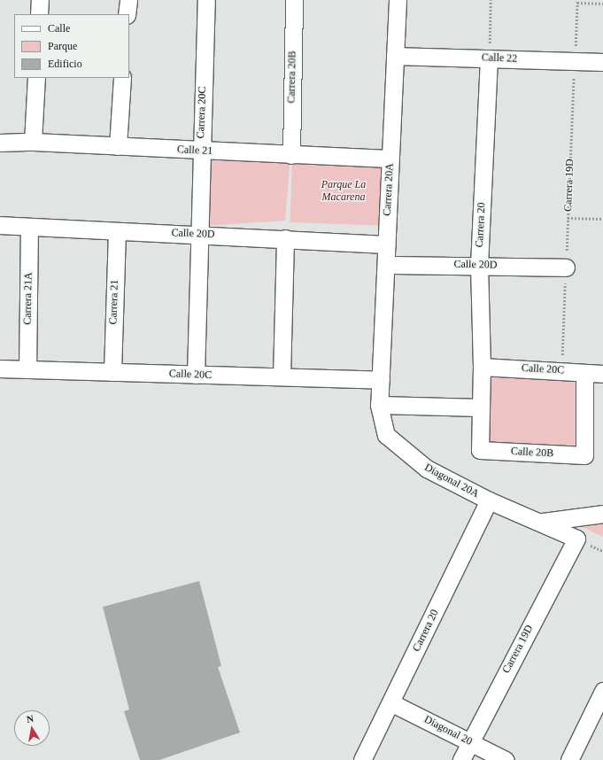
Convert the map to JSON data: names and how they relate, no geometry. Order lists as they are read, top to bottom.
{
  "streets": {
    "street": [
      "Calle 22",
      "Carrera 20B",
      "Carrera 20C",
      "Calle 21",
      "Carrera 19D",
      "Carrera 20A",
      "Carrera 20",
      "Calle 20D",
      "Carrera 21A",
      "Carrera 21",
      "Calle 20C",
      "Calle 20B",
      "Diagonal 20A",
      "Diagonal 20"
    ]
  },
  "crossings": [
    ["Calle 22", "Carrera 19D"],
    ["Calle 22", "Carrera 20A"],
    ["Calle 22", "Carrera 20"],
    ["Carrera 20B", "Calle 21"],
    ["Carrera 20C", "Calle 21"],
    ["Carrera 20C", "Calle 20D"],
    ["Carrera 20C", "Calle 20C"],
    ["Calle 21", "Carrera 20A"],
    ["Carrera 19D", "Calle 20D"],
    ["Carrera 19D", "Calle 20C"],
    ["Carrera 19D", "Diagonal 20A"],
    ["Carrera 19D", "Diagonal 20"],
    ["Carrera 20A", "Calle 20D"],
    ["Carrera 20A", "Calle 20C"],
    ["Carrera 20A", "Diagonal 20A"],
    ["Carrera 20", "Calle 20D"],
    ["Carrera 20", "Calle 20C"],
    ["Carrera 20", "Calle 20B"],
    ["Carrera 20", "Diagonal 20A"],
    ["Carrera 20", "Diagonal 20"],
    ["Calle 20D", "Carrera 21A"],
    ["Calle 20D", "Carrera 21"],
    ["Carrera 21A", "Calle 20C"],
    ["Carrera 21", "Calle 20C"],
    ["Calle 20C", "Calle 20B"],
    ["Calle 20C", "Diagonal 20A"]
  ],
  "parks": ["Parque La Macarena"],
  "legend": ["Calle", "Parque", "Edificio"],
  "north": "top"
}
